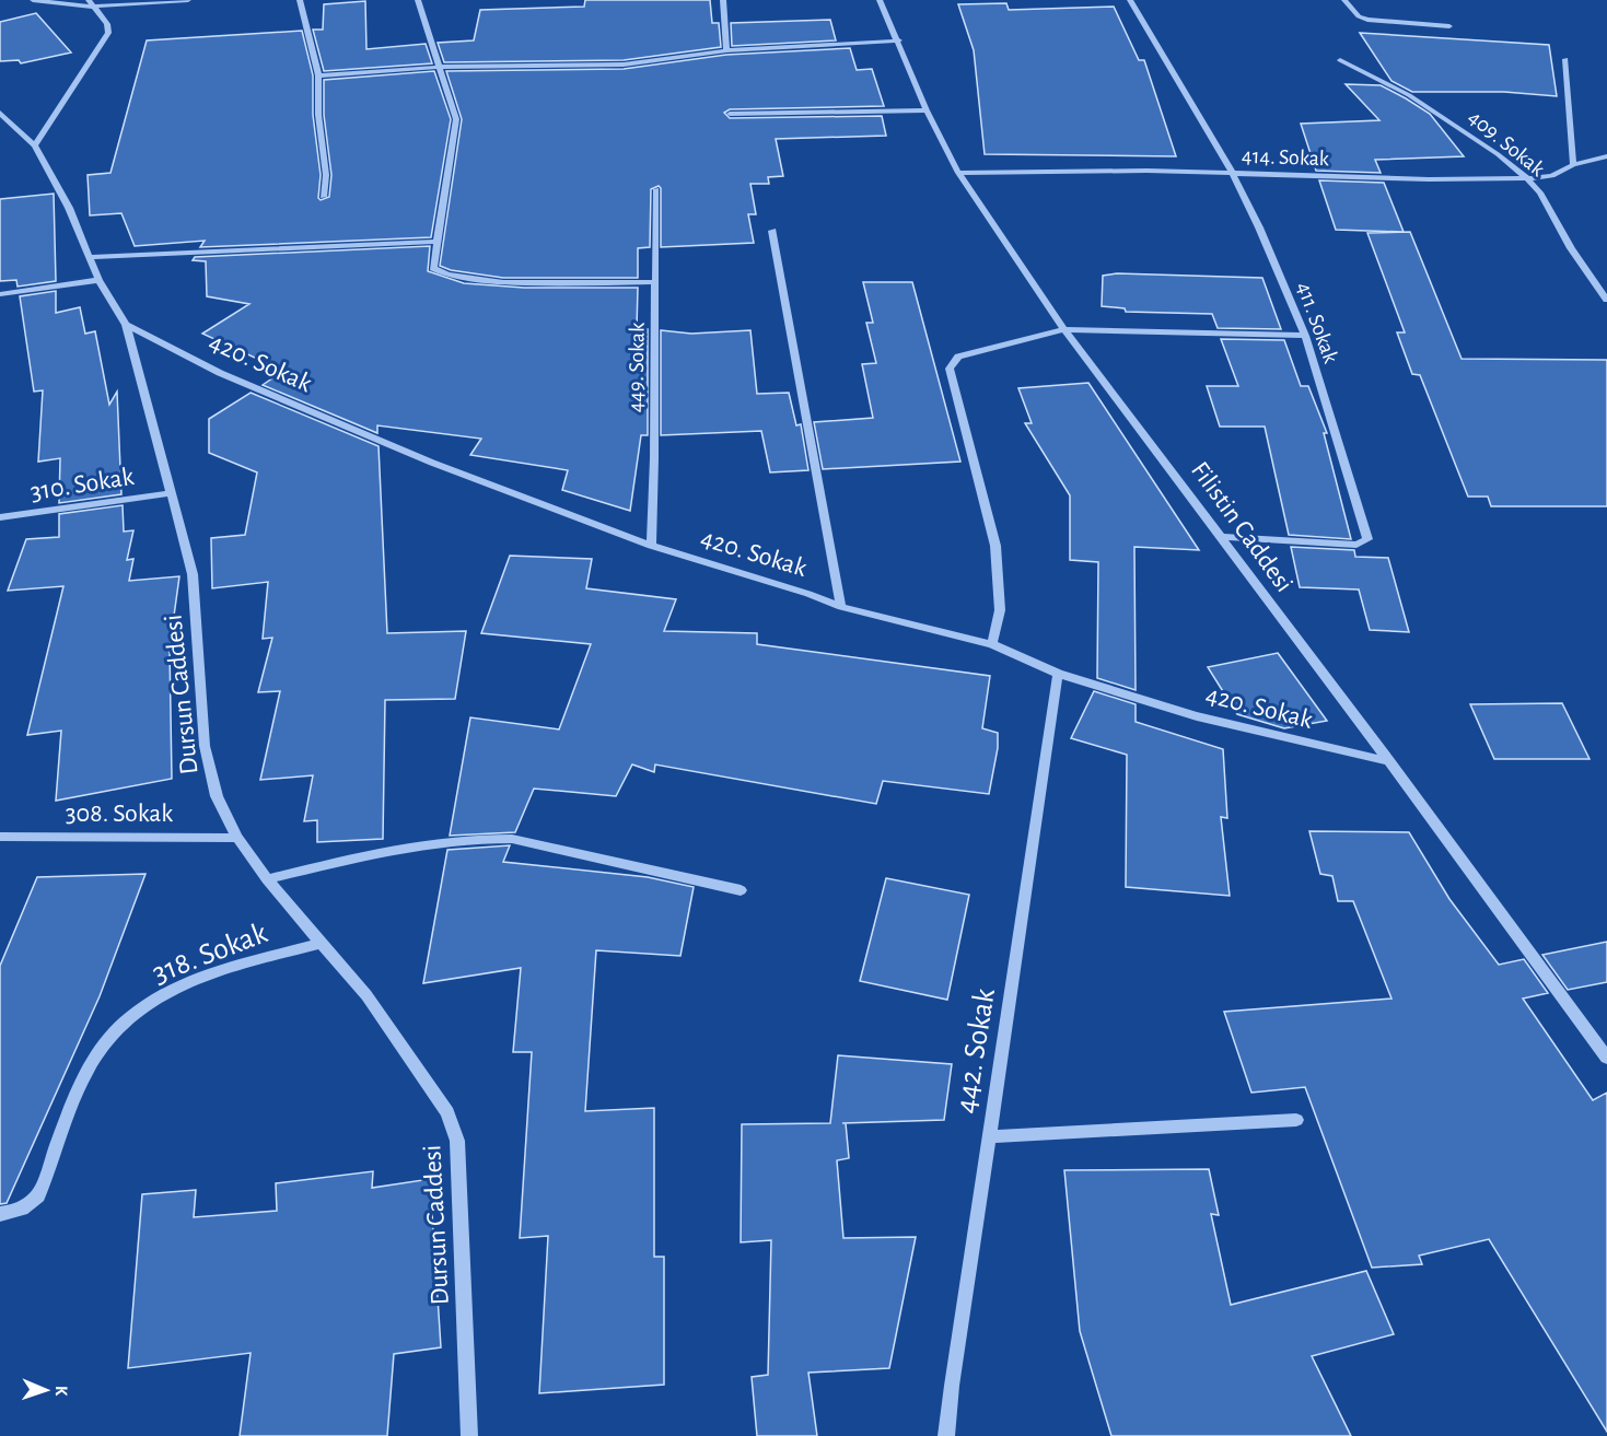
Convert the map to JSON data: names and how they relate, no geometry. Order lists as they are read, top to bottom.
{
  "streets": {
    "street": [
      "409. Sokak",
      "414. Sokak",
      "411. Sokak",
      "420. Sokak",
      "449. Sokak",
      "310. Sokak",
      "Filistin Caddesi",
      "Dursun Caddesi",
      "308. Sokak",
      "318. Sokak",
      "442. Sokak"
    ]
  },
  "crossings": [
    ["409. Sokak", "414. Sokak"],
    ["414. Sokak", "411. Sokak"],
    ["414. Sokak", "Filistin Caddesi"],
    ["411. Sokak", "Filistin Caddesi"],
    ["420. Sokak", "449. Sokak"],
    ["420. Sokak", "Filistin Caddesi"],
    ["420. Sokak", "Dursun Caddesi"],
    ["420. Sokak", "442. Sokak"],
    ["310. Sokak", "Dursun Caddesi"],
    ["Dursun Caddesi", "308. Sokak"],
    ["Dursun Caddesi", "318. Sokak"]
  ],
  "north": "right"
}
